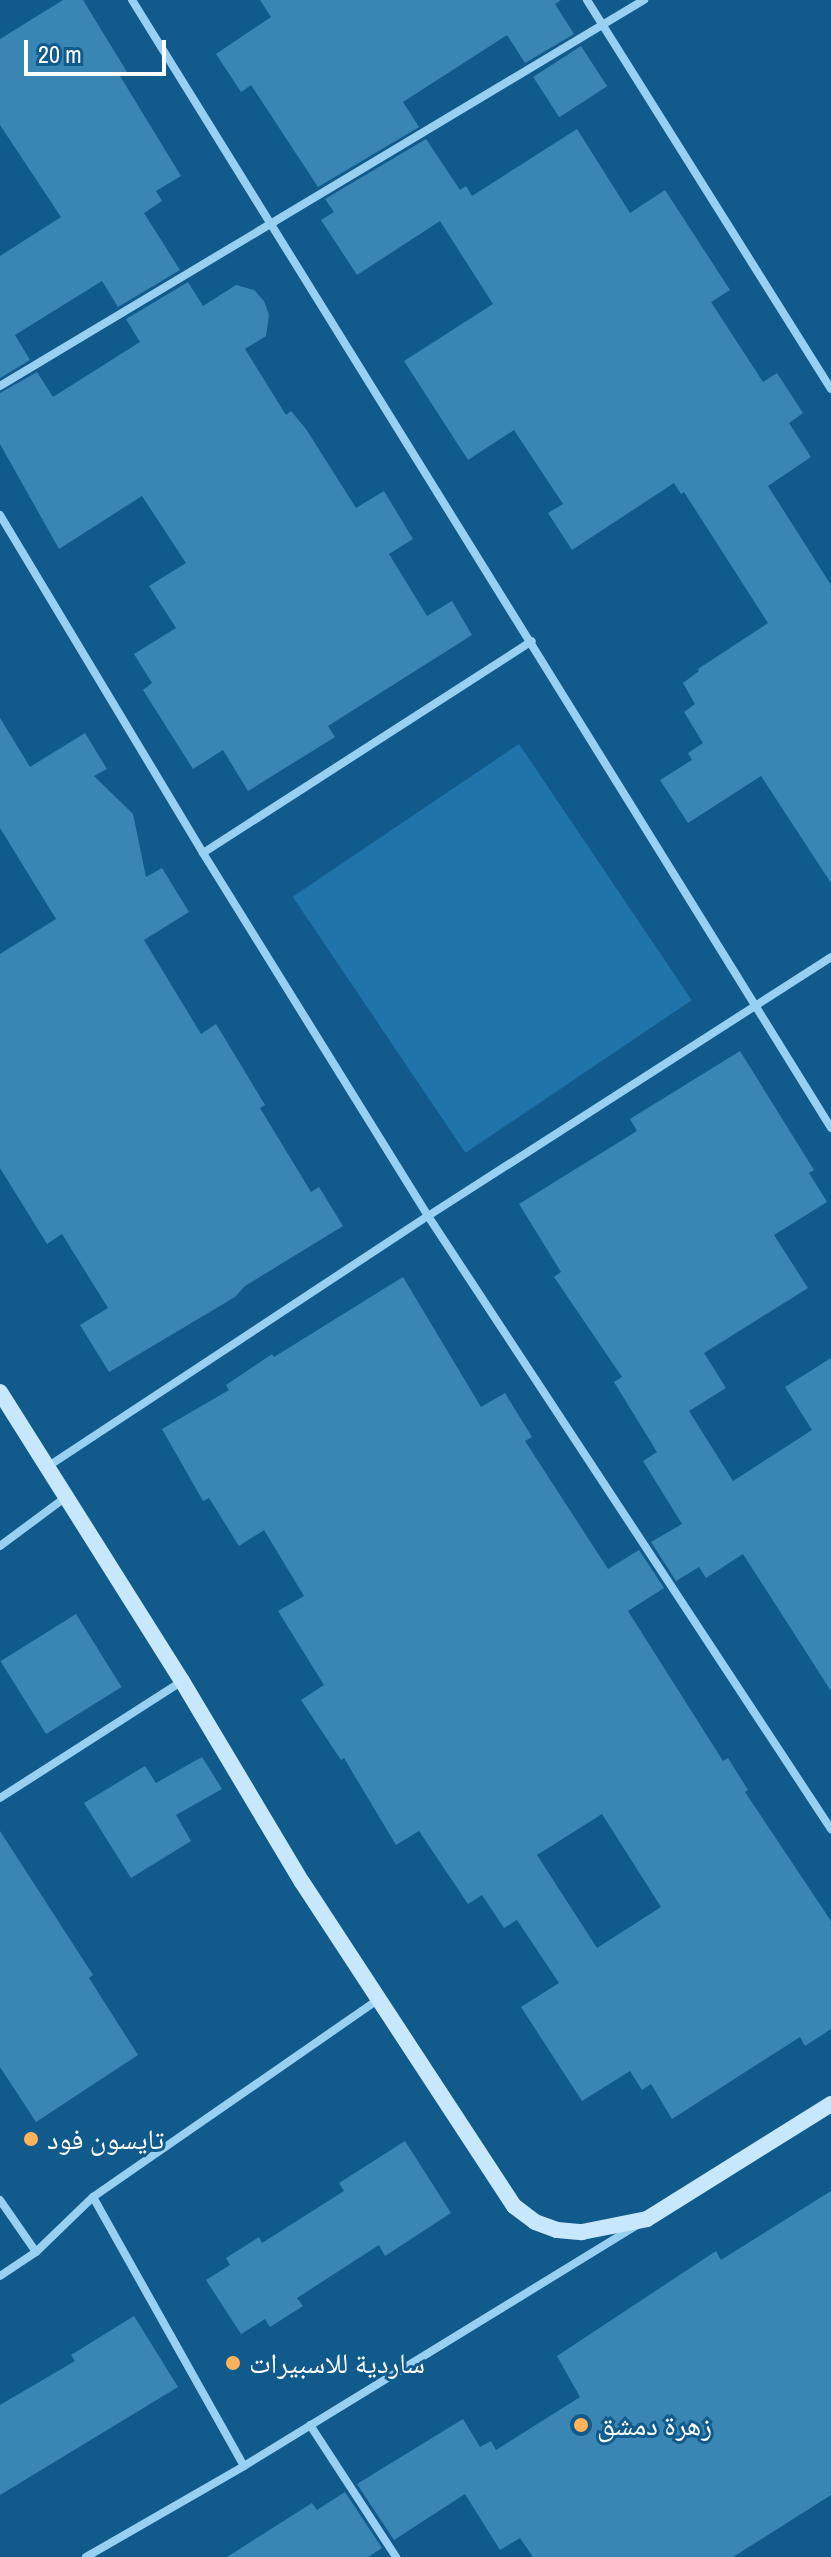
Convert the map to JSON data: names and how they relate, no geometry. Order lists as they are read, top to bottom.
{
  "places": ["تايسون فود", "ساردية للاسبيرات", "زهرة دمشق"],
  "scale_bar": "20 m"
}
